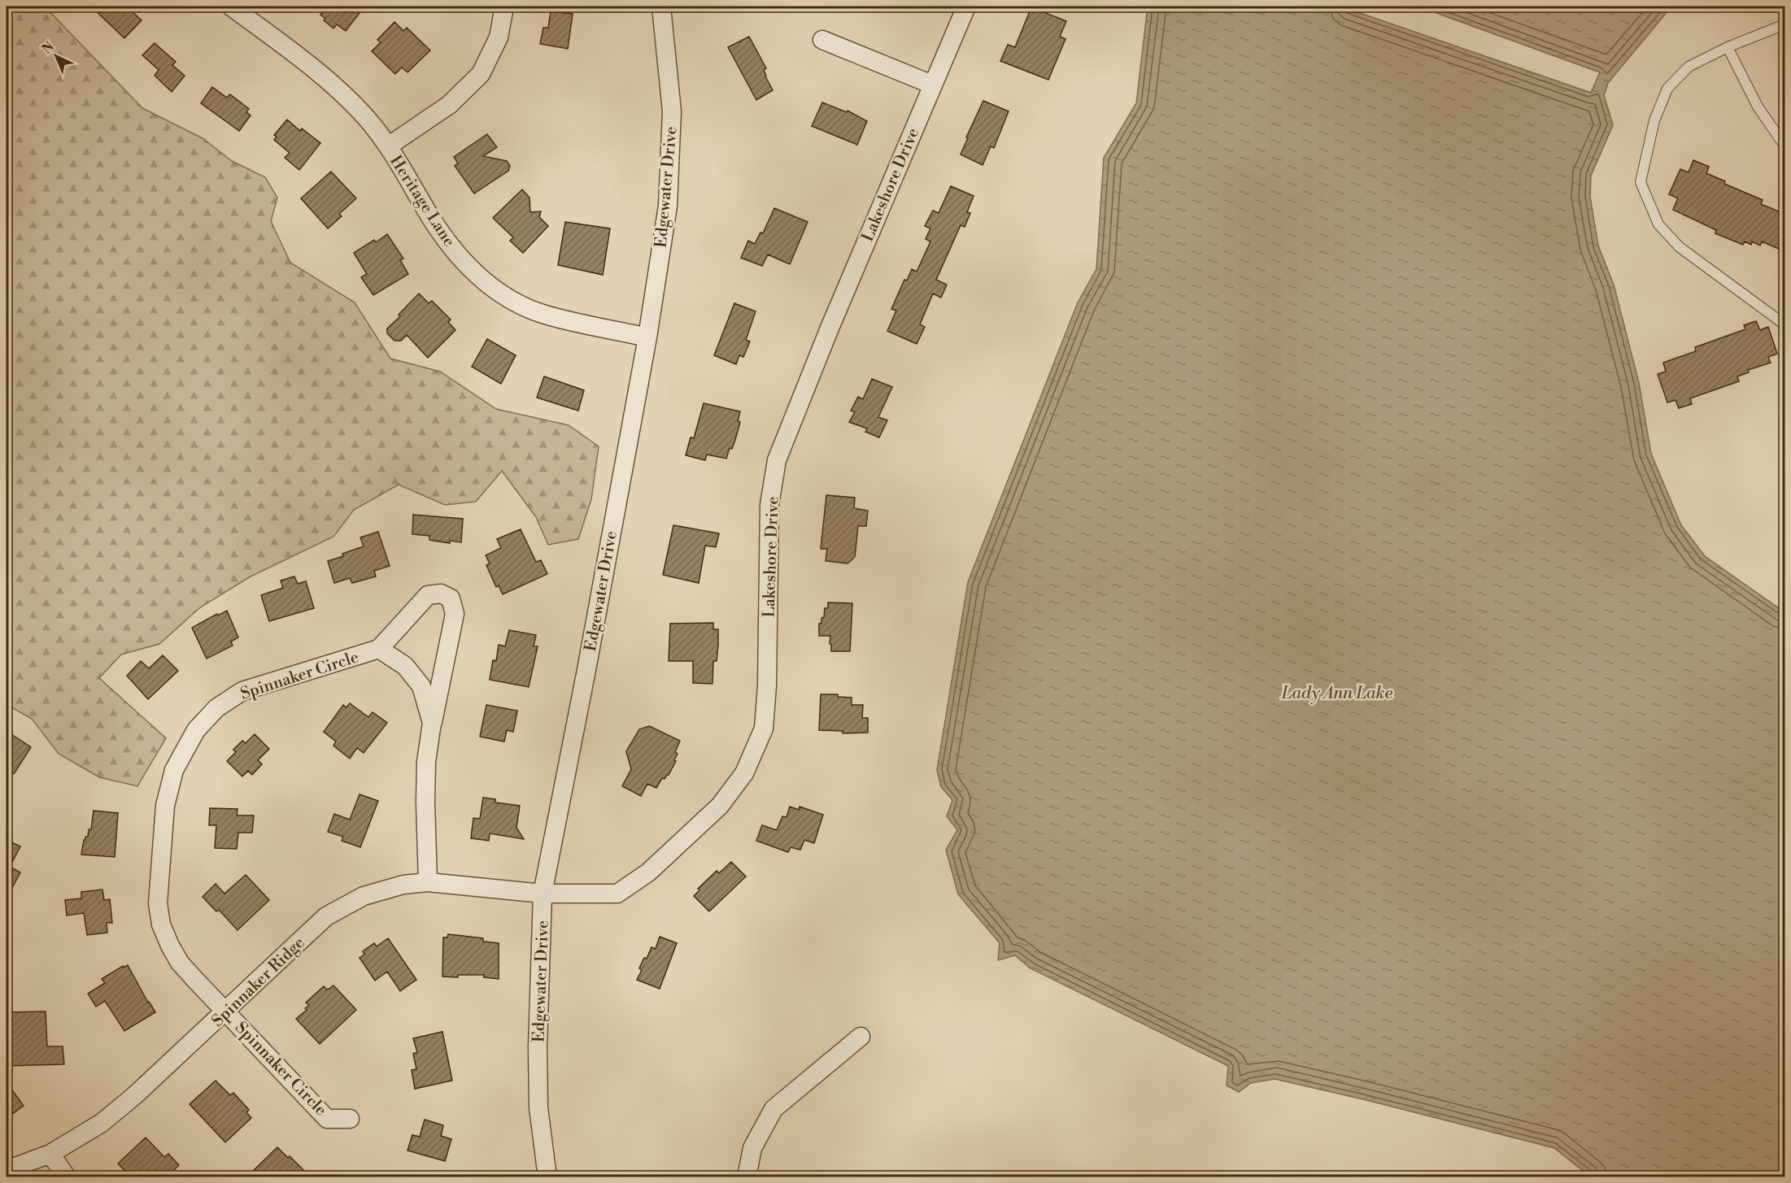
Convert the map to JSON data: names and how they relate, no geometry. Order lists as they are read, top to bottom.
{
  "streets": {
    "street": [
      "Lakeshore Drive",
      "Edgewater Drive",
      "Heritage Lane",
      "Spinnaker Circle",
      "Spinnaker Ridge"
    ]
  },
  "crossings": [
    ["Lakeshore Drive", "Edgewater Drive"],
    ["Lakeshore Drive", "Spinnaker Ridge"],
    ["Edgewater Drive", "Heritage Lane"],
    ["Edgewater Drive", "Spinnaker Ridge"],
    ["Spinnaker Circle", "Spinnaker Ridge"]
  ],
  "water": ["Lady Ann Lake"],
  "north": "top left"
}
